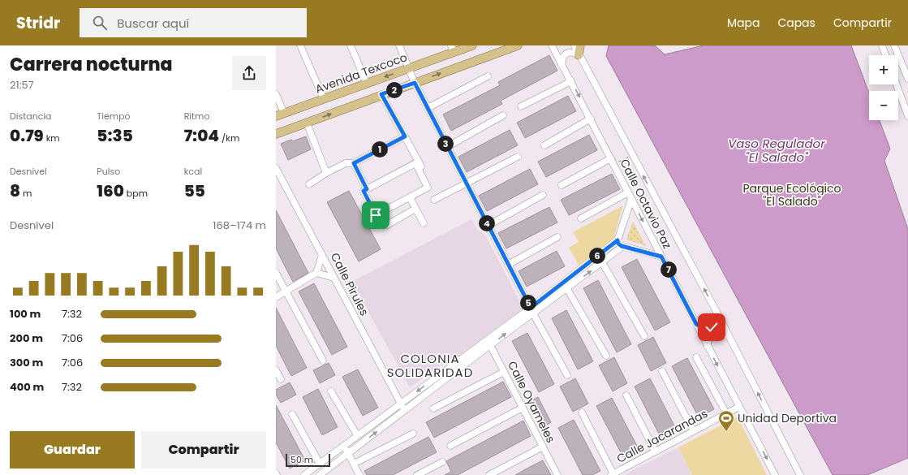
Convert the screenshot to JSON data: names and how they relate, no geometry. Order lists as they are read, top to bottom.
{
  "streets": {
    "main road": ["Avenida Texcoco"],
    "street": [
      "Calle Octavio Paz",
      "Calle Pirules",
      "Calle Oyameles",
      "Calle Jacarandas"
    ]
  },
  "crossings": [
    ["Calle Octavio Paz", "Calle Jacarandas"]
  ],
  "districts": ["COLONIA SOLIDARIDAD"],
  "water": ["Vaso Regulador \"El Salado\""],
  "parks": ["Parque Ecológico \"El Salado\""],
  "places": {
    "sports": ["Unidad Deportiva"]
  },
  "scale_bar": "50 m",
  "page": {
    "header": "Stridr",
    "search": "Buscar aquí",
    "nav": ["Mapa", "Capas", "Compartir"],
    "heading": ["Carrera nocturna", "21:57"],
    "map_buttons": ["+", "−"],
    "pins": [
      "2",
      "3",
      "1",
      "4",
      "6",
      "7",
      "5"
    ],
    "stats": [
      ["Distancia", "0.79 km"],
      ["Tiempo", "5:35"],
      ["Ritmo", "7:04 /km"],
      ["Desnivel", "8 m"],
      ["Pulso", "160 bpm"],
      ["kcal", "55"]
    ],
    "chart": ["Desnivel", "168–174 m"],
    "list": [
      {
        "name": "100 m",
        "note": "7:32"
      },
      {
        "name": "200 m",
        "note": "7:06"
      },
      {
        "name": "300 m",
        "note": "7:06"
      },
      {
        "name": "400 m",
        "note": "7:32"
      }
    ],
    "buttons": ["Guardar", "Compartir"],
    "scale": "50 m"
  }
}
